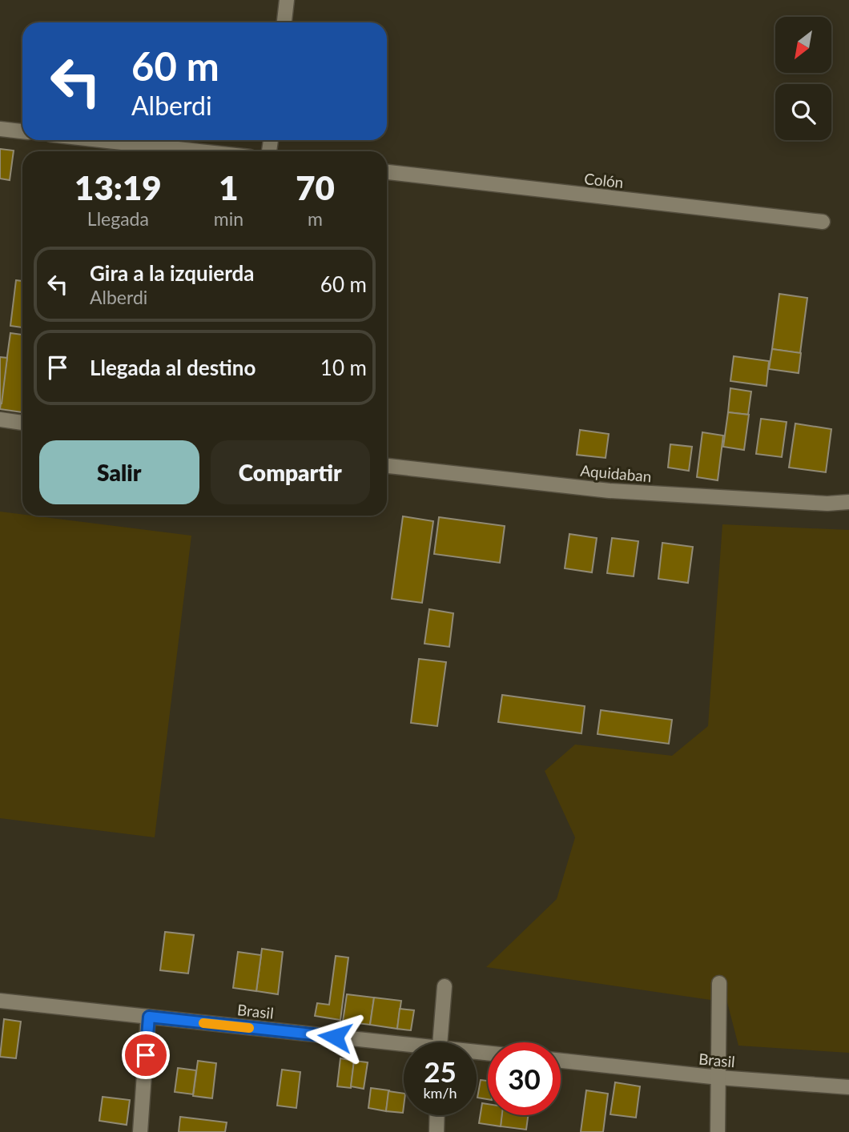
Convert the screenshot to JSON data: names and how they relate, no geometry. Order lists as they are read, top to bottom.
{
  "streets": {
    "street": ["Colón", "Aquidaban", "Brasil"]
  },
  "north": "bottom left",
  "page": {
    "turn": ["60 m", "Alberdi"],
    "eta": [
      "13:19",
      "Llegada",
      "1",
      "min",
      "70",
      "m"
    ],
    "list": [
      {
        "name": "Gira a la izquierda",
        "note": "Alberdi",
        "value": "60 m"
      },
      {
        "name": "Llegada al destino",
        "value": "10 m"
      }
    ],
    "buttons": ["Salir", "Compartir"],
    "speed": "25 km/h",
    "limit": "30"
  }
}
